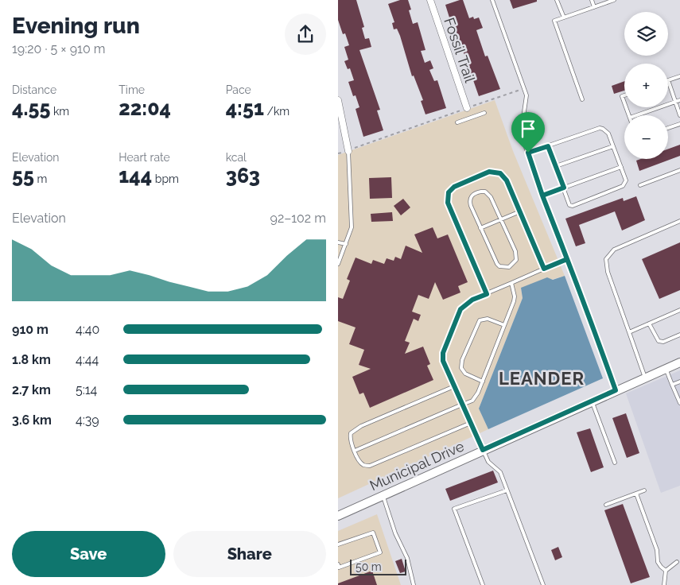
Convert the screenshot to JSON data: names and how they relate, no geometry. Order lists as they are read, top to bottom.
{
  "streets": {
    "street": ["Fossil Trail", "Municipal Drive"]
  },
  "districts": ["LEANDER"],
  "scale_bar": "50 m",
  "page": {
    "heading": ["Evening run", "19:20 · 5 × 910 m"],
    "map_buttons": ["+", "−"],
    "stats": [
      ["Distance", "4.55 km"],
      ["Time", "22:04"],
      ["Pace", "4:51 /km"],
      ["Elevation", "55 m"],
      ["Heart rate", "144 bpm"],
      ["kcal", "363"]
    ],
    "chart": ["Elevation", "92–102 m"],
    "list": [
      {
        "name": "910 m",
        "note": "4:40"
      },
      {
        "name": "1.8 km",
        "note": "4:44"
      },
      {
        "name": "2.7 km",
        "note": "5:14"
      },
      {
        "name": "3.6 km",
        "note": "4:39"
      }
    ],
    "buttons": ["Save", "Share"],
    "scale": "50 m"
  }
}
